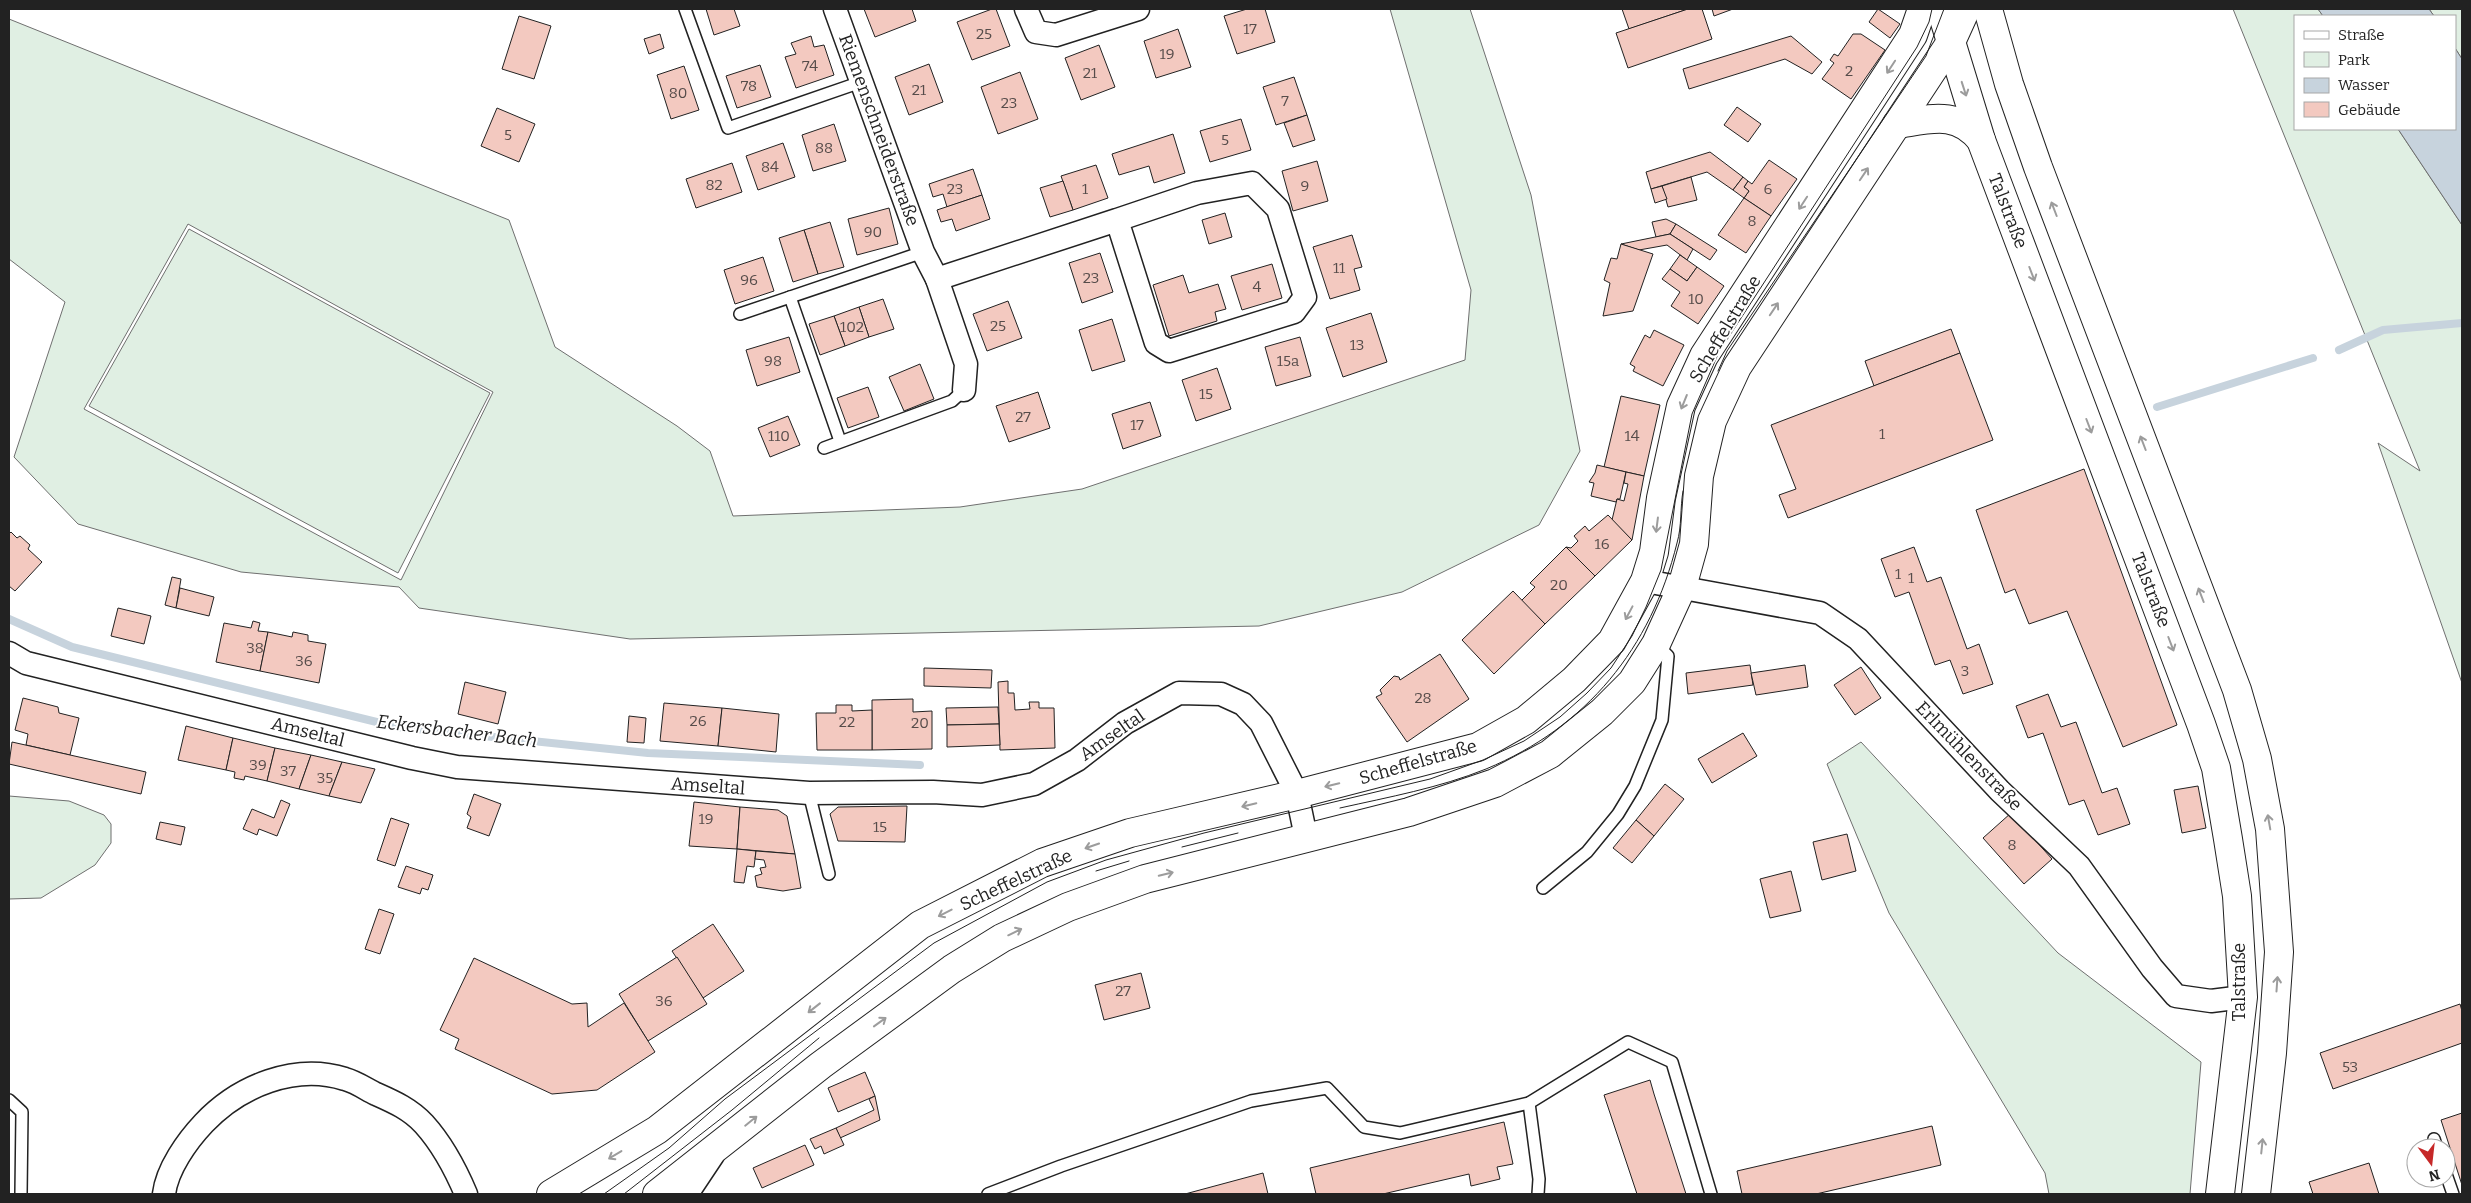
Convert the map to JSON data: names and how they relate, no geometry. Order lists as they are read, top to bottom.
{
  "streets": {
    "street": [
      "Riemenschneiderstraße",
      "Talstraße",
      "Scheffelstraße",
      "Amseltal",
      "Erlmühlenstraße"
    ]
  },
  "crossings": [
    ["Talstraße", "Scheffelstraße"],
    ["Talstraße", "Erlmühlenstraße"],
    ["Scheffelstraße", "Amseltal"],
    ["Scheffelstraße", "Erlmühlenstraße"]
  ],
  "water": ["Eckersbacher Bach"],
  "house_numbers": [
    "17",
    "25",
    "19",
    "74",
    "2",
    "21",
    "78",
    "21",
    "80",
    "7",
    "23",
    "5",
    "5",
    "88",
    "84",
    "82",
    "9",
    "23",
    "1",
    "6",
    "8",
    "90",
    "11",
    "23",
    "96",
    "4",
    "10",
    "25",
    "102",
    "13",
    "98",
    "15a",
    "15",
    "27",
    "17",
    "1",
    "110",
    "14",
    "16",
    "1",
    "1",
    "20",
    "38",
    "36",
    "3",
    "28",
    "26",
    "22",
    "20",
    "39",
    "37",
    "35",
    "19",
    "15",
    "8",
    "27",
    "36",
    "53"
  ],
  "legend": [
    "Straße",
    "Park",
    "Wasser",
    "Gebäude"
  ],
  "north": "bottom"
}
